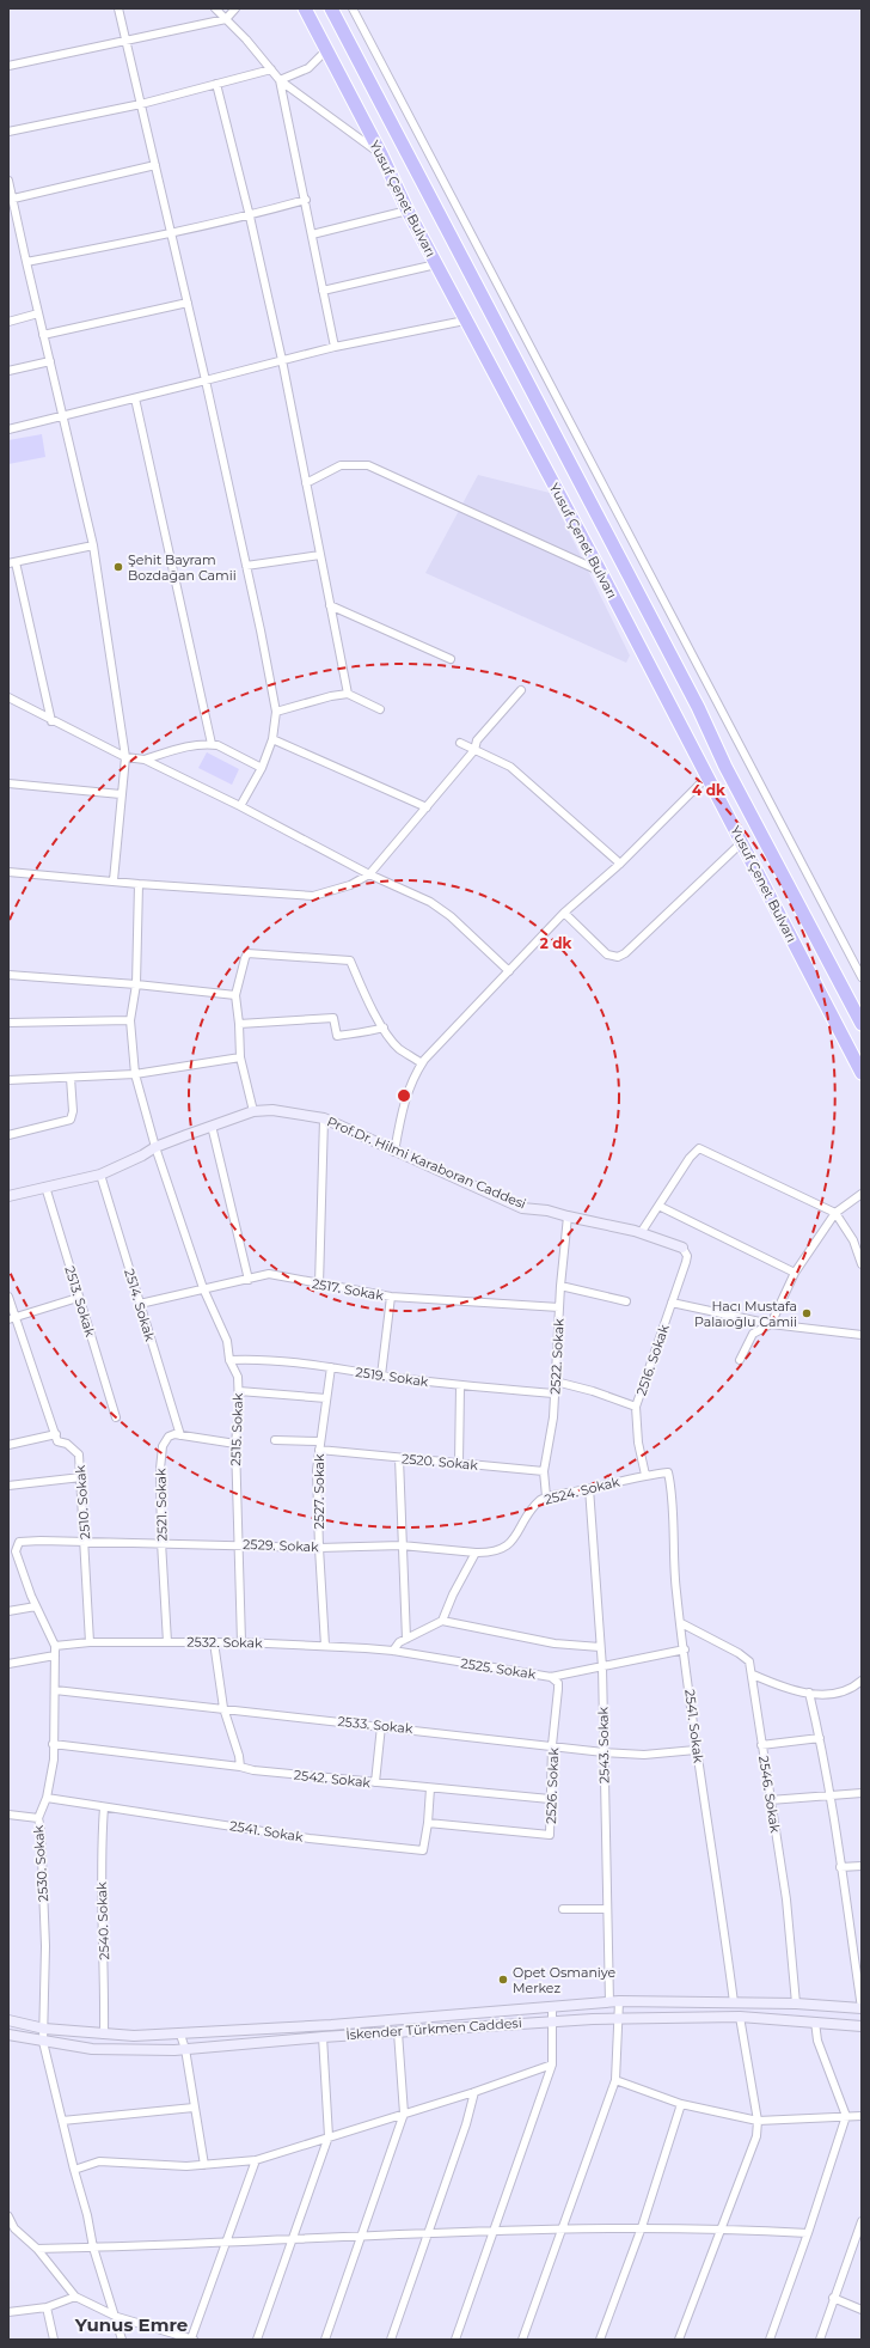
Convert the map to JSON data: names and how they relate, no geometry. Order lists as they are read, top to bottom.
{
  "streets": {
    "highway": ["Yusuf Çenet Bulvarı"],
    "main road": ["Prof.Dr. Hilmi Karaboran Caddesi", "İskender Türkmen Caddesi"],
    "street": [
      "2517. Sokak",
      "2513. Sokak",
      "2514. Sokak",
      "2522. Sokak",
      "2516. Sokak",
      "2519. Sokak",
      "2515. Sokak",
      "2520. Sokak",
      "2524. Sokak",
      "2527. Sokak",
      "2510. Sokak",
      "2521. Sokak",
      "2529. Sokak",
      "2532. Sokak",
      "2525. Sokak",
      "2533. Sokak",
      "2541. Sokak",
      "2543. Sokak",
      "2542. Sokak",
      "2526. Sokak",
      "2546. Sokak",
      "2530. Sokak",
      "2540. Sokak"
    ]
  },
  "crossings": [
    ["Prof.Dr. Hilmi Karaboran Caddesi", "2513. Sokak"],
    ["Prof.Dr. Hilmi Karaboran Caddesi", "2514. Sokak"],
    ["Prof.Dr. Hilmi Karaboran Caddesi", "2522. Sokak"],
    ["Prof.Dr. Hilmi Karaboran Caddesi", "2516. Sokak"],
    ["Prof.Dr. Hilmi Karaboran Caddesi", "2515. Sokak"],
    ["2517. Sokak", "2514. Sokak"],
    ["2517. Sokak", "2522. Sokak"],
    ["2517. Sokak", "2515. Sokak"],
    ["2514. Sokak", "2521. Sokak"],
    ["2522. Sokak", "2519. Sokak"],
    ["2522. Sokak", "2520. Sokak"],
    ["2522. Sokak", "2524. Sokak"],
    ["2516. Sokak", "2524. Sokak"],
    ["2516. Sokak", "2541. Sokak"],
    ["2519. Sokak", "2515. Sokak"],
    ["2519. Sokak", "2527. Sokak"],
    ["2515. Sokak", "2529. Sokak"],
    ["2515. Sokak", "2532. Sokak"],
    ["2520. Sokak", "2527. Sokak"],
    ["2524. Sokak", "2529. Sokak"],
    ["2524. Sokak", "2541. Sokak"],
    ["2524. Sokak", "2543. Sokak"],
    ["2527. Sokak", "2529. Sokak"],
    ["2527. Sokak", "2532. Sokak"],
    ["2510. Sokak", "2529. Sokak"],
    ["2510. Sokak", "2532. Sokak"],
    ["2521. Sokak", "2529. Sokak"],
    ["2521. Sokak", "2532. Sokak"],
    ["2532. Sokak", "2525. Sokak"],
    ["2532. Sokak", "2530. Sokak"],
    ["2525. Sokak", "2541. Sokak"],
    ["2525. Sokak", "2543. Sokak"],
    ["2525. Sokak", "2526. Sokak"],
    ["2533. Sokak", "2541. Sokak"],
    ["2533. Sokak", "2543. Sokak"],
    ["2533. Sokak", "2526. Sokak"],
    ["2533. Sokak", "2530. Sokak"],
    ["2541. Sokak", "2542. Sokak"],
    ["2541. Sokak", "2526. Sokak"],
    ["2541. Sokak", "2546. Sokak"],
    ["2541. Sokak", "2530. Sokak"],
    ["2541. Sokak", "2540. Sokak"],
    ["2541. Sokak", "İskender Türkmen Caddesi"],
    ["2543. Sokak", "İskender Türkmen Caddesi"],
    ["2542. Sokak", "2526. Sokak"],
    ["2542. Sokak", "2530. Sokak"],
    ["2546. Sokak", "İskender Türkmen Caddesi"],
    ["2530. Sokak", "İskender Türkmen Caddesi"],
    ["2540. Sokak", "İskender Türkmen Caddesi"]
  ],
  "districts": ["Yunus Emre"],
  "places": ["Şehit Bayram Bozdağan Camii", "Hacı Mustafa Palaıoğlu Camii", "Opet Osmaniye Merkez"],
  "rings": ["4 dk", "2 dk"]
}
